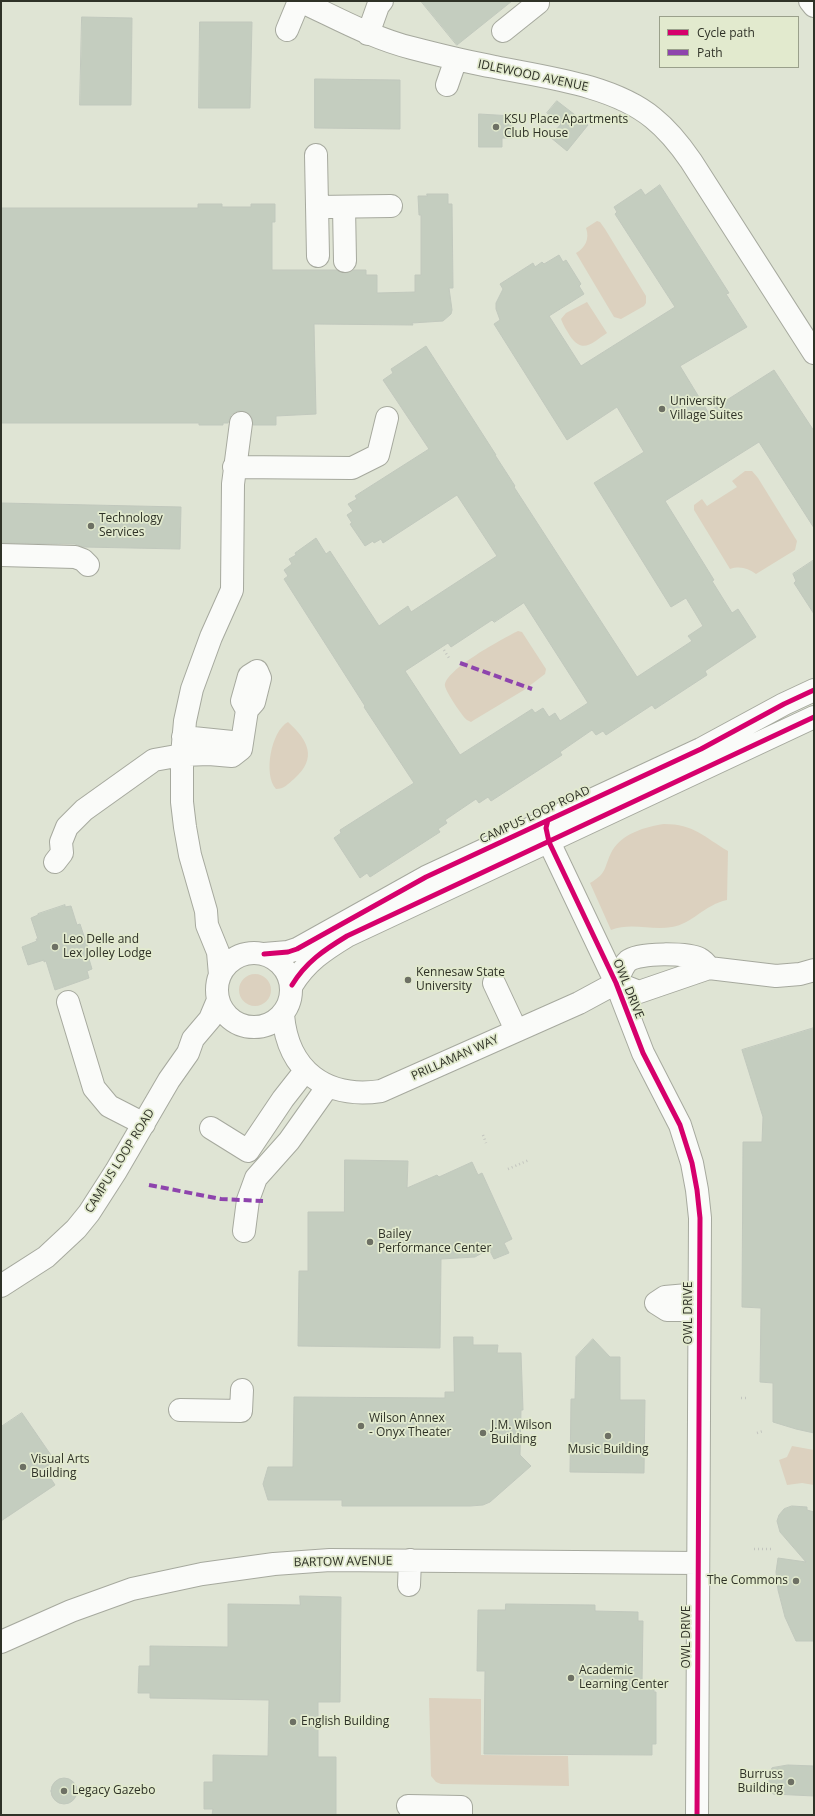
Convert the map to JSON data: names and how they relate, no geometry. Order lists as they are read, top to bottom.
{
  "streets": {
    "main road": [
      "IDLEWOOD AVENUE",
      "CAMPUS LOOP ROAD",
      "OWL DRIVE",
      "PRILLAMAN WAY",
      "BARTOW AVENUE"
    ]
  },
  "crossings": [
    ["CAMPUS LOOP ROAD", "PRILLAMAN WAY"],
    ["OWL DRIVE", "PRILLAMAN WAY"],
    ["OWL DRIVE", "BARTOW AVENUE"]
  ],
  "places": [
    "KSU Place Apartments Club House",
    "University Village Suites",
    "Technology Services",
    "Leo Delle and Lex Jolley Lodge",
    "Kennesaw State University",
    "Bailey Performance Center",
    "Wilson Annex - Onyx Theater",
    "J.M. Wilson Building",
    "Music Building",
    "Visual Arts Building",
    "The Commons",
    "Academic Learning Center",
    "English Building",
    "Burruss Building",
    "Legacy Gazebo"
  ],
  "legend": ["Cycle path", "Path"]
}
